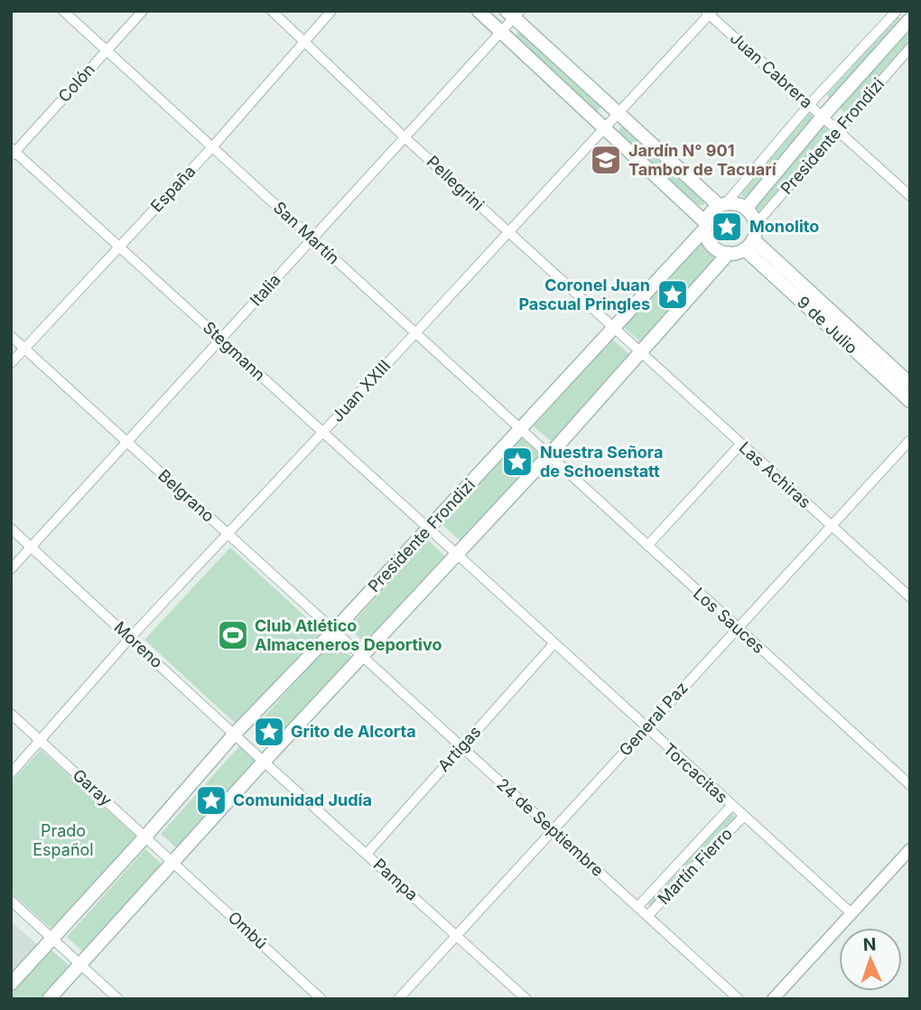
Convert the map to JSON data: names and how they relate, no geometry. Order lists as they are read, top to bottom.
{
  "streets": {
    "main road": ["Presidente Frondizi", "9 de Julio"],
    "street": [
      "Juan Cabrera",
      "Colón",
      "Pellegrini",
      "España",
      "San Martín",
      "Italia",
      "Stegmann",
      "Juan XXIII",
      "Las Achiras",
      "Belgrano",
      "Los Sauces",
      "Moreno",
      "General Paz",
      "Artigas",
      "Torcacitas",
      "Garay",
      "24 de Septiembre",
      "Martín Fierro",
      "Pampa",
      "Ombú"
    ]
  },
  "crossings": [
    ["Juan Cabrera", "Presidente Frondizi"],
    ["Juan Cabrera", "Juan XXIII"],
    ["Colón", "San Martín"],
    ["Colón", "Stegmann"],
    ["Presidente Frondizi", "Pellegrini"],
    ["Presidente Frondizi", "San Martín"],
    ["Presidente Frondizi", "9 de Julio"],
    ["Presidente Frondizi", "Stegmann"],
    ["Presidente Frondizi", "Belgrano"],
    ["Presidente Frondizi", "Moreno"],
    ["Presidente Frondizi", "Garay"],
    ["Pellegrini", "España"],
    ["Pellegrini", "Italia"],
    ["Pellegrini", "Juan XXIII"],
    ["Pellegrini", "Las Achiras"],
    ["España", "San Martín"],
    ["España", "Stegmann"],
    ["España", "Belgrano"],
    ["San Martín", "Italia"],
    ["San Martín", "Juan XXIII"],
    ["San Martín", "Los Sauces"],
    ["Italia", "Stegmann"],
    ["Italia", "Belgrano"],
    ["Italia", "Moreno"],
    ["Stegmann", "Juan XXIII"],
    ["Stegmann", "Torcacitas"],
    ["Juan XXIII", "Belgrano"],
    ["Juan XXIII", "Moreno"],
    ["Juan XXIII", "Garay"],
    ["Las Achiras", "General Paz"],
    ["Belgrano", "24 de Septiembre"],
    ["Los Sauces", "General Paz"],
    ["Moreno", "Pampa"],
    ["General Paz", "Torcacitas"],
    ["General Paz", "24 de Septiembre"],
    ["General Paz", "Pampa"],
    ["Artigas", "Torcacitas"],
    ["Artigas", "24 de Septiembre"],
    ["Artigas", "Pampa"],
    ["Torcacitas", "Martín Fierro"],
    ["Garay", "Ombú"],
    ["24 de Septiembre", "Martín Fierro"]
  ],
  "parks": ["Prado Español"],
  "places": {
    "school or university": ["Jardín N° 901 Tambor de Tacuarí"],
    "place": [
      "Monolito",
      "Coronel Juan Pascual Pringles",
      "Nuestra Señora de Schoenstatt",
      "Grito de Alcorta",
      "Comunidad Judía"
    ],
    "sports": ["Club Atlético Almaceneros Deportivo"]
  },
  "north": "top"
}
